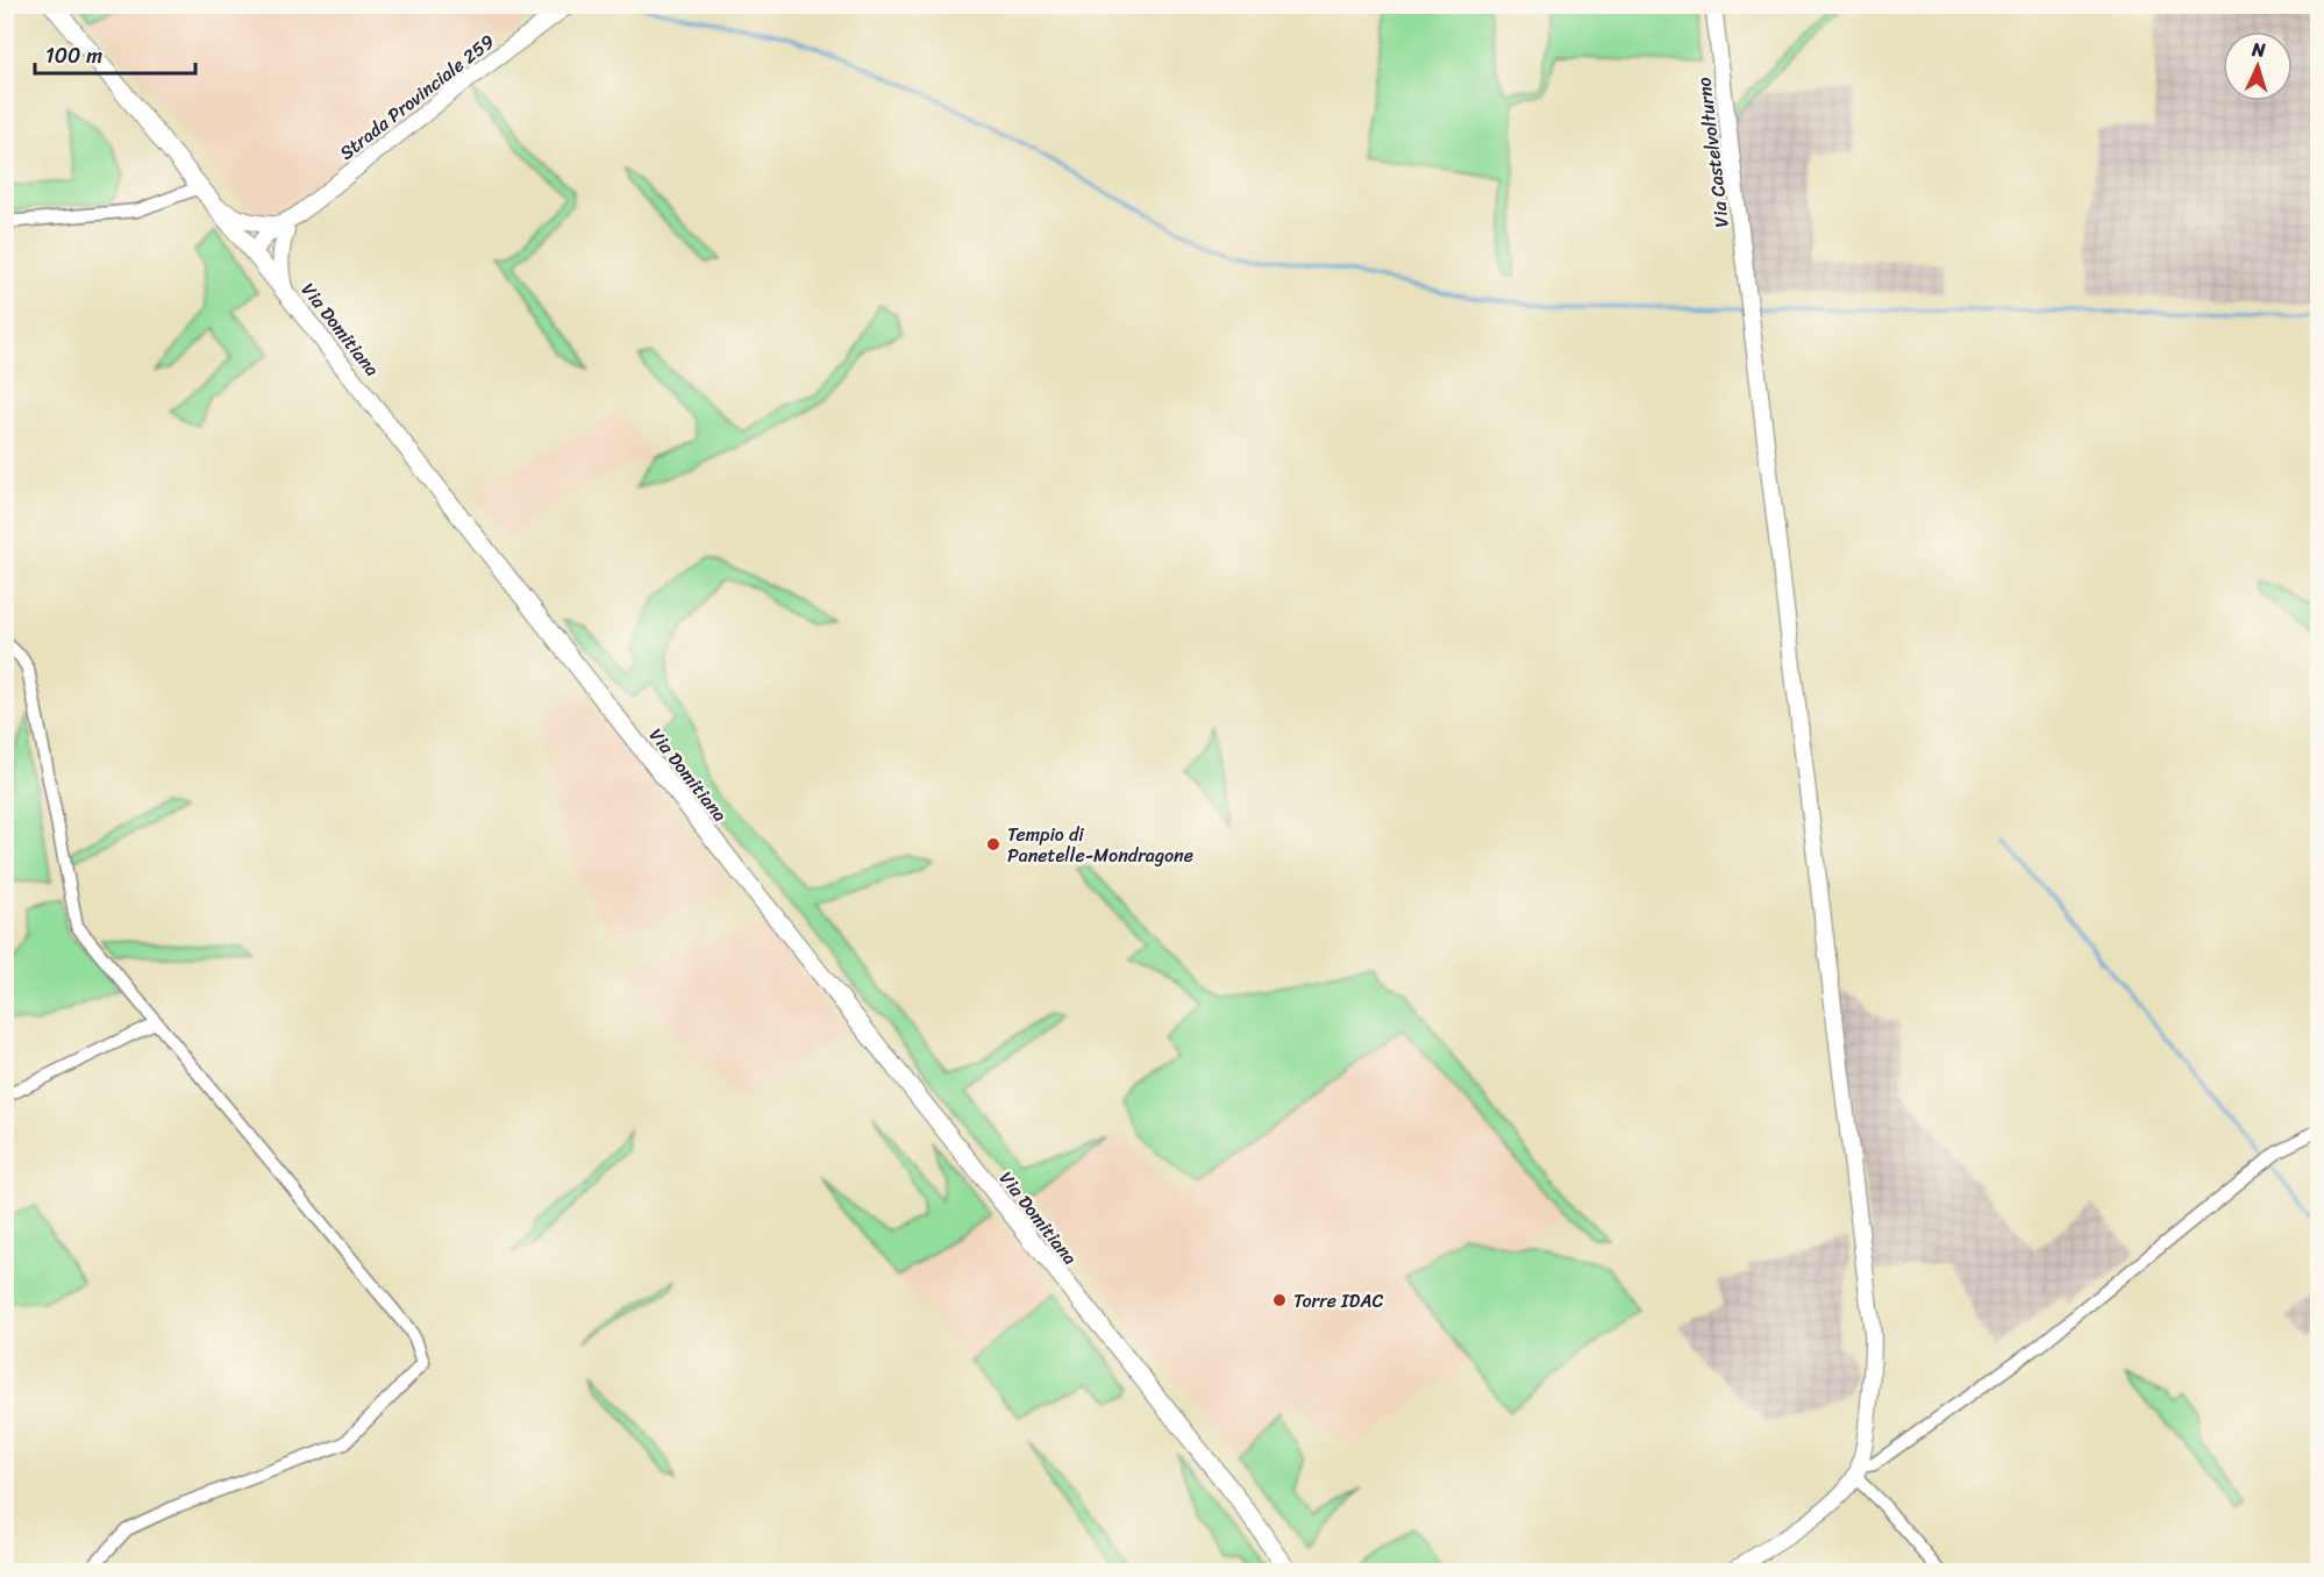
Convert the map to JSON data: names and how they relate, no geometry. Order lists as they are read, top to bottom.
{
  "streets": {
    "main road": ["Via Domitiana"],
    "street": ["Strada Provinciale 259", "Via Castelvolturno"]
  },
  "crossings": [
    ["Strada Provinciale 259", "Via Domitiana"]
  ],
  "places": ["Tempio di Panetelle-Mondragone", "Torre IDAC"],
  "scale_bar": "100 m",
  "north": "top"
}
